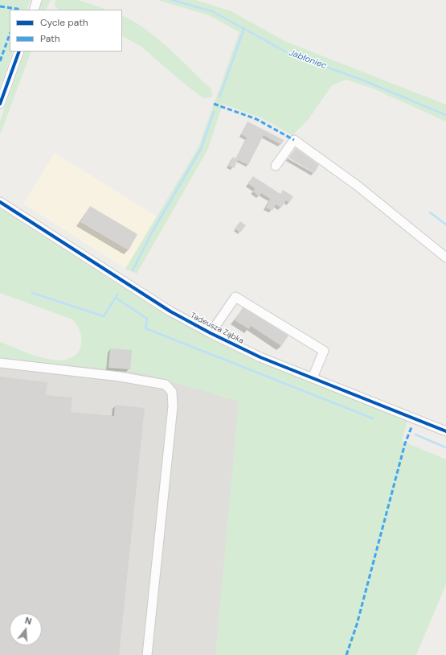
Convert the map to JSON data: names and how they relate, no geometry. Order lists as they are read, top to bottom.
{
  "streets": {
    "street": ["Tadeusza Ząbka"]
  },
  "water": ["Jabłoniec"],
  "legend": ["Cycle path", "Path"],
  "north": "top"
}
